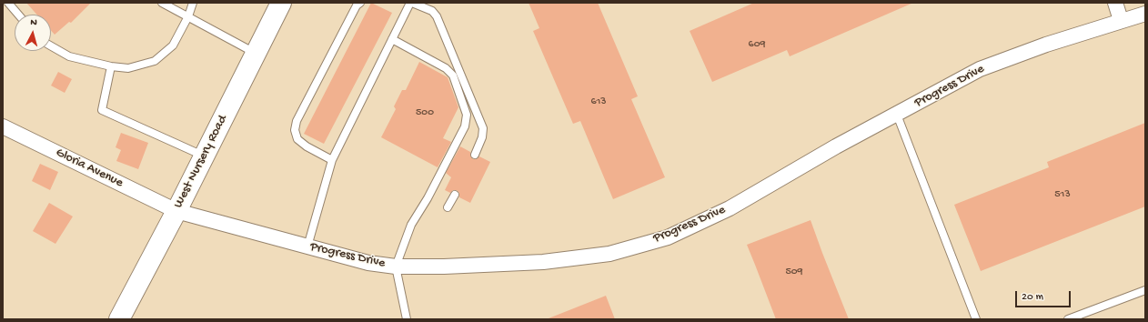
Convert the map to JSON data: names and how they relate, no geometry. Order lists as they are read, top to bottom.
{
  "streets": {
    "main road": ["West Nursery Road"],
    "street": ["Progress Drive", "Gloria Avenue"]
  },
  "crossings": [
    ["Progress Drive", "West Nursery Road"],
    ["Progress Drive", "Gloria Avenue"],
    ["West Nursery Road", "Gloria Avenue"]
  ],
  "house_numbers": [
    "609",
    "613",
    "500",
    "513",
    "509"
  ],
  "scale_bar": "20 m",
  "north": "top"
}
